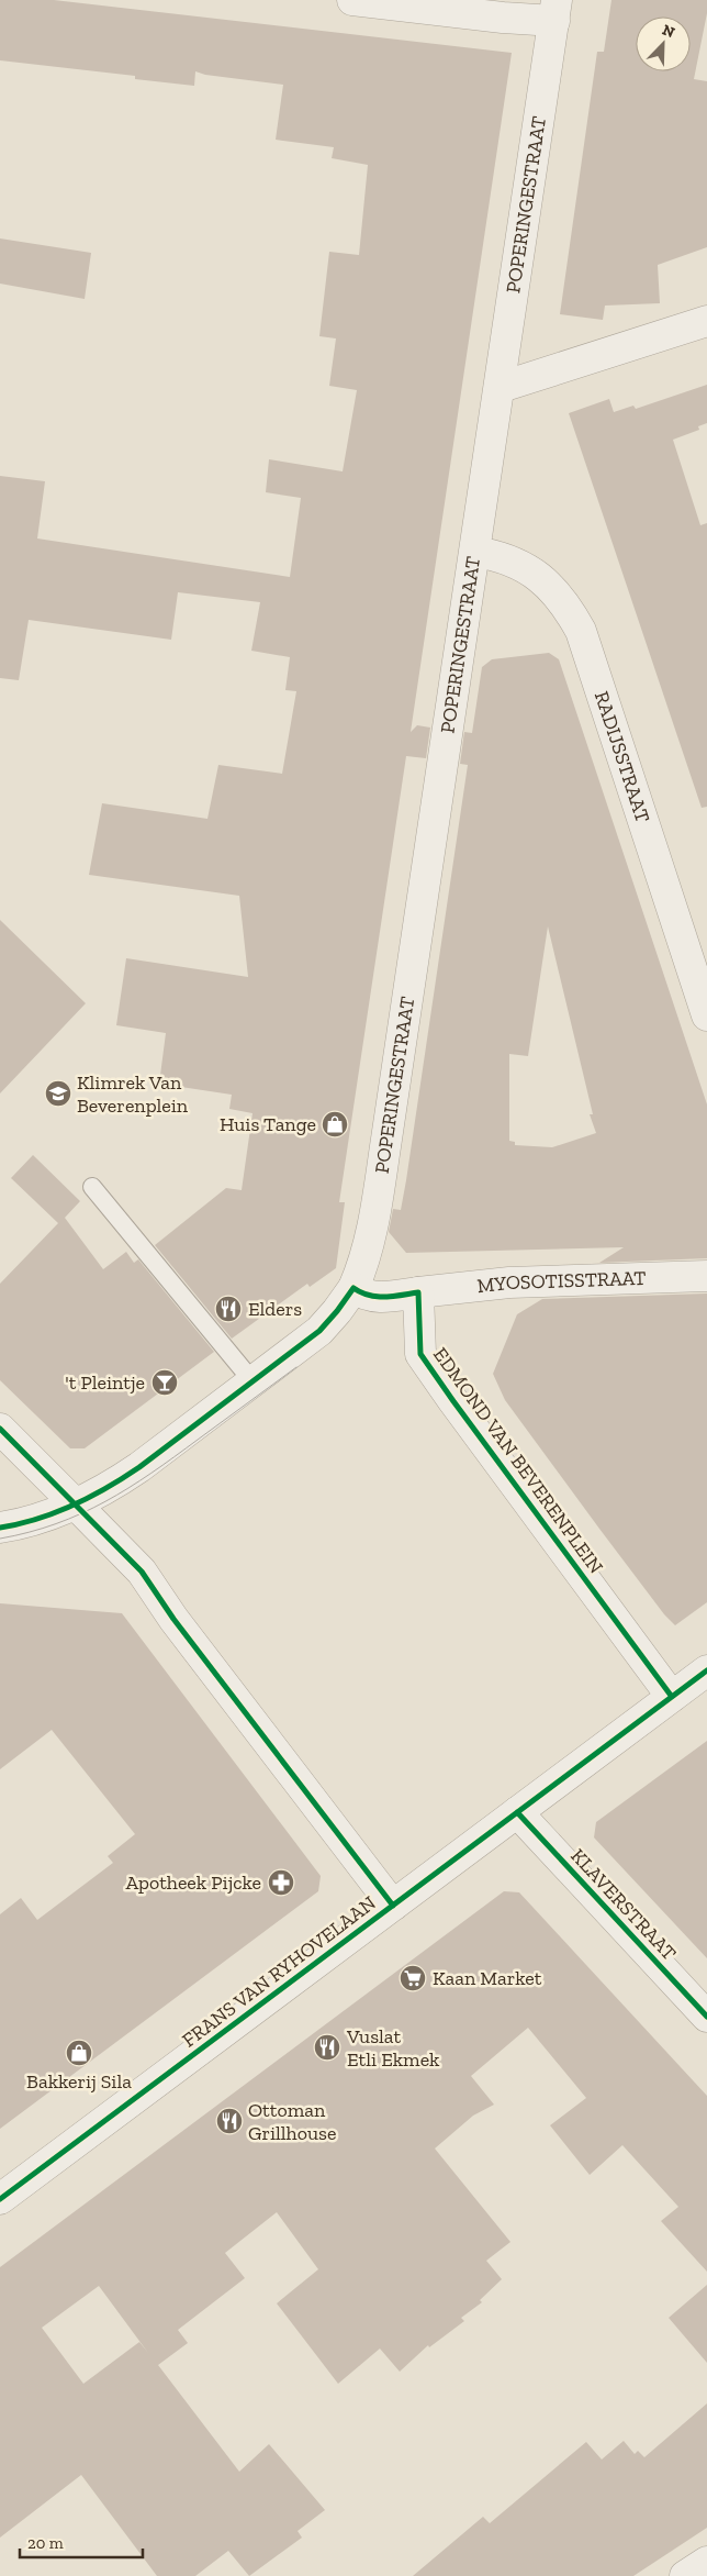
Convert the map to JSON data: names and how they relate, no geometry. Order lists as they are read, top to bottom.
{
  "streets": {
    "street": [
      "POPERINGESTRAAT",
      "RADIJSSTRAAT",
      "MYOSOTISSTRAAT",
      "EDMOND VAN BEVERENPLEIN",
      "KLAVERSTRAAT",
      "FRANS VAN RYHOVELAAN"
    ]
  },
  "crossings": [
    ["POPERINGESTRAAT", "RADIJSSTRAAT"],
    ["MYOSOTISSTRAAT", "EDMOND VAN BEVERENPLEIN"],
    ["EDMOND VAN BEVERENPLEIN", "FRANS VAN RYHOVELAAN"],
    ["KLAVERSTRAAT", "FRANS VAN RYHOVELAAN"]
  ],
  "places": {
    "school or university": ["Klimrek Van Beverenplein"],
    "shop": ["Huis Tange", "Bakkerij Sila"],
    "restaurant": ["Elders", "Vuslat Etli Ekmek", "Ottoman Grillhouse"],
    "bar": ["'t Pleintje"],
    "pharmacy": ["Apotheek Pijcke"],
    "supermarket": ["Kaan Market"]
  },
  "scale_bar": "20 m",
  "north": "top right"
}
